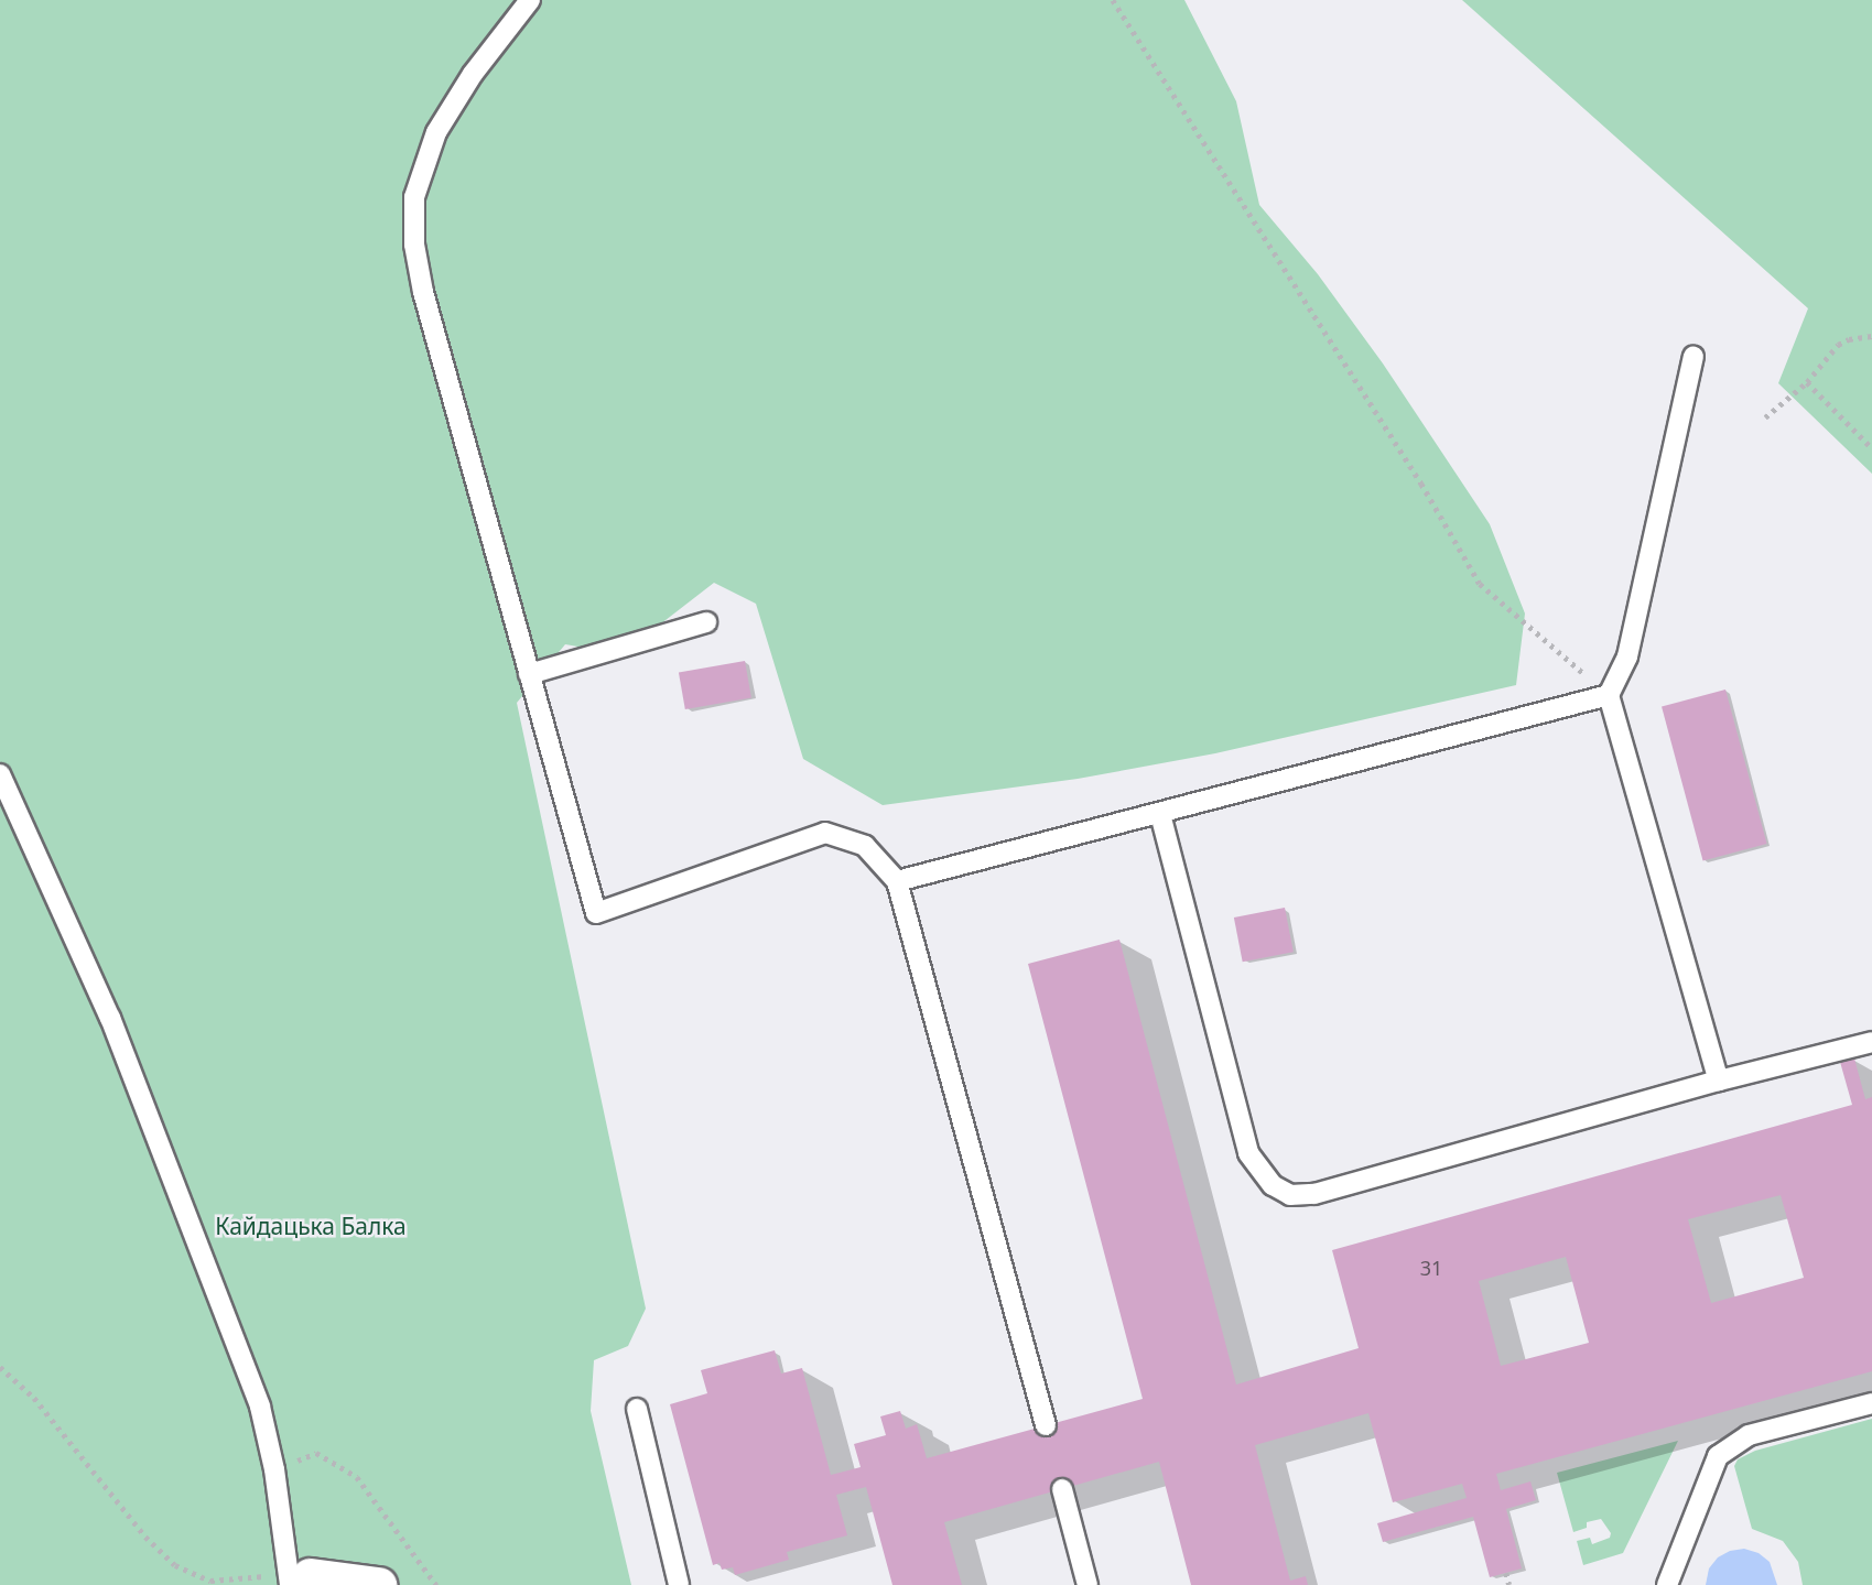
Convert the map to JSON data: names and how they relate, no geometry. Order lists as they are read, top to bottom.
{
  "parks": ["Кайдацька Балка"],
  "house_numbers": ["31"]
}
